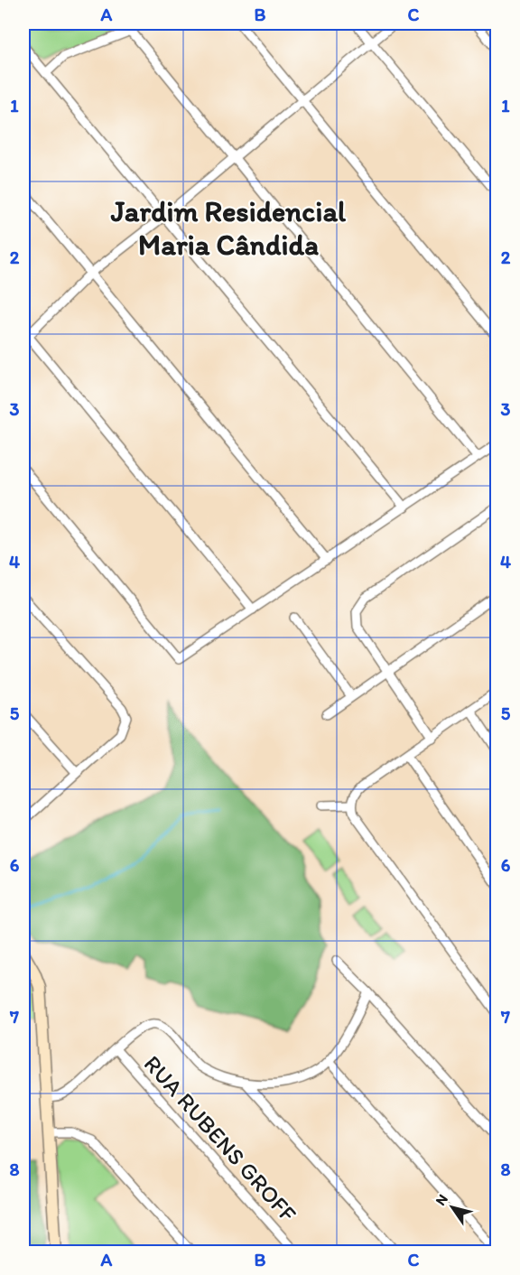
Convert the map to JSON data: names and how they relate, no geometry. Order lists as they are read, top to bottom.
{
  "streets": {
    "street": ["RUA RUBENS GROFF"]
  },
  "districts": ["Jardim Residencial Maria Cândida"],
  "north": "top left",
  "grid": {
    "columns": ["A", "B", "C"],
    "rows": [
      "1",
      "2",
      "3",
      "4",
      "5",
      "6",
      "7",
      "8"
    ]
  }
}
